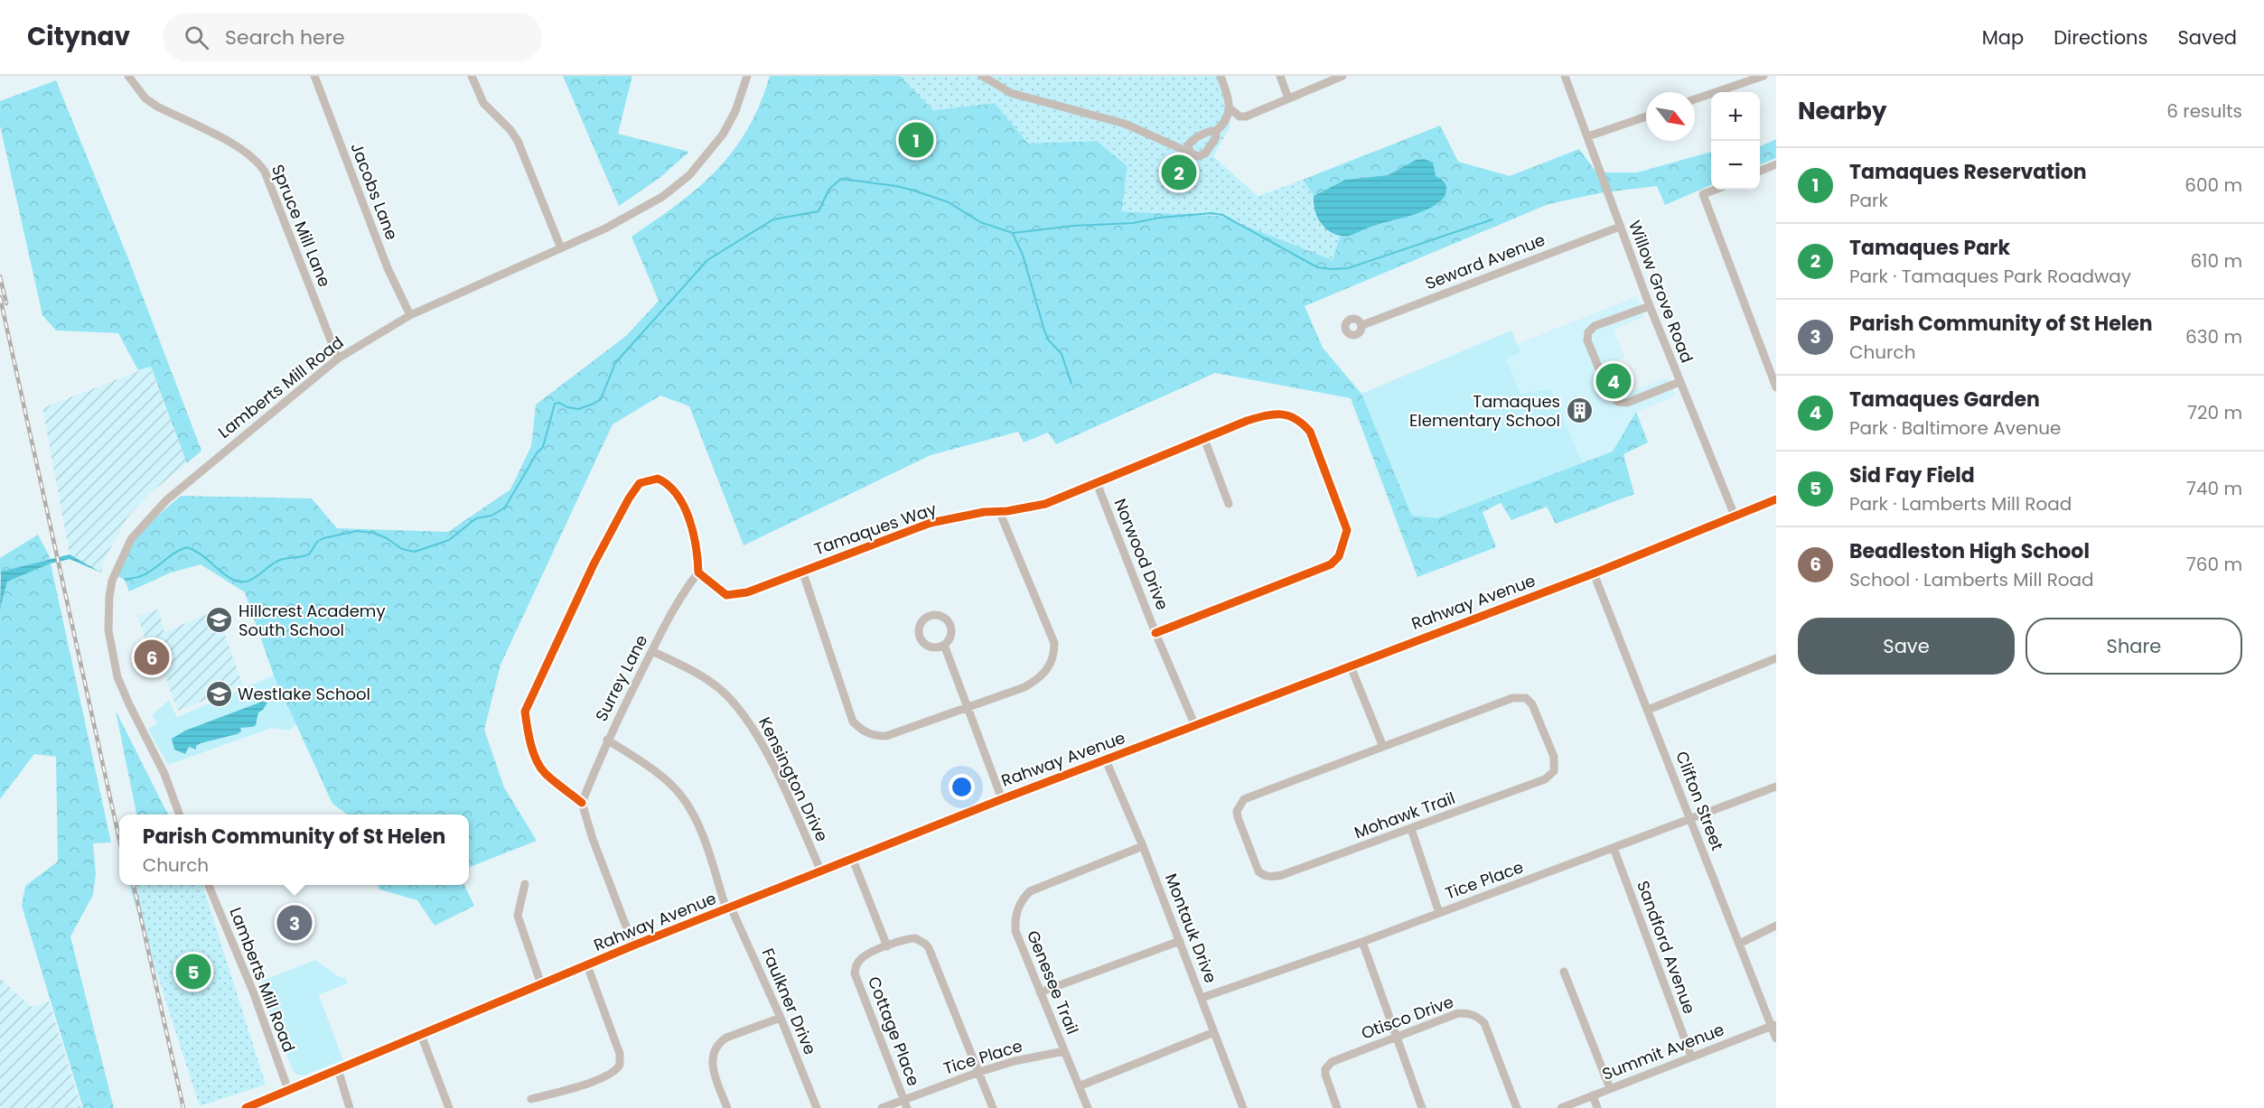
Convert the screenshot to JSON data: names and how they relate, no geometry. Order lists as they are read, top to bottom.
{
  "streets": {
    "street": [
      "Jacobs Lane",
      "Spruce Mill Lane",
      "Seward Avenue",
      "Willow Grove Road",
      "Lamberts Mill Road",
      "Tamaques Way",
      "Norwood Drive",
      "Rahway Avenue",
      "Surrey Lane",
      "Kensington Drive",
      "Clifton Street",
      "Mohawk Trail",
      "Tice Place",
      "Montauk Drive",
      "Sandford Avenue",
      "Genesee Trail",
      "Faulkner Drive",
      "Otisco Drive",
      "Cottage Place",
      "Summit Avenue"
    ]
  },
  "crossings": [
    ["Jacobs Lane", "Lamberts Mill Road"],
    ["Spruce Mill Lane", "Lamberts Mill Road"],
    ["Seward Avenue", "Willow Grove Road"],
    ["Willow Grove Road", "Rahway Avenue"],
    ["Lamberts Mill Road", "Rahway Avenue"],
    ["Tamaques Way", "Norwood Drive"],
    ["Tamaques Way", "Surrey Lane"],
    ["Norwood Drive", "Rahway Avenue"],
    ["Rahway Avenue", "Kensington Drive"],
    ["Rahway Avenue", "Clifton Street"],
    ["Rahway Avenue", "Montauk Drive"],
    ["Rahway Avenue", "Faulkner Drive"],
    ["Surrey Lane", "Kensington Drive"],
    ["Surrey Lane", "Faulkner Drive"],
    ["Clifton Street", "Tice Place"],
    ["Clifton Street", "Summit Avenue"],
    ["Tice Place", "Montauk Drive"],
    ["Tice Place", "Sandford Avenue"],
    ["Tice Place", "Genesee Trail"],
    ["Tice Place", "Cottage Place"],
    ["Montauk Drive", "Genesee Trail"],
    ["Sandford Avenue", "Summit Avenue"]
  ],
  "places": {
    "building": ["Tamaques Elementary School"],
    "school or university": ["Hillcrest Academy South School", "Westlake School"]
  },
  "north": "bottom right",
  "page": {
    "header": "Citynav",
    "search": "Search here",
    "nav": ["Map", "Directions", "Saved"],
    "heading": ["Nearby", "6 results"],
    "map_buttons": ["+", "−"],
    "pins": [
      "1",
      "2",
      "4",
      "6",
      "3",
      "5"
    ],
    "list": [
      {
        "mark": "1",
        "name": "Tamaques Reservation",
        "note": "Park",
        "value": "600 m"
      },
      {
        "mark": "2",
        "name": "Tamaques Park",
        "note": "Park · Tamaques Park Roadway",
        "value": "610 m"
      },
      {
        "mark": "3",
        "name": "Parish Community of St Helen",
        "note": "Church",
        "value": "630 m"
      },
      {
        "mark": "4",
        "name": "Tamaques Garden",
        "note": "Park · Baltimore Avenue",
        "value": "720 m"
      },
      {
        "mark": "5",
        "name": "Sid Fay Field",
        "note": "Park · Lamberts Mill Road",
        "value": "740 m"
      },
      {
        "mark": "6",
        "name": "Beadleston High School",
        "note": "School · Lamberts Mill Road",
        "value": "760 m"
      }
    ],
    "buttons": ["Save", "Share"],
    "popup": ["Parish Community of St Helen", "Church"]
  }
}
